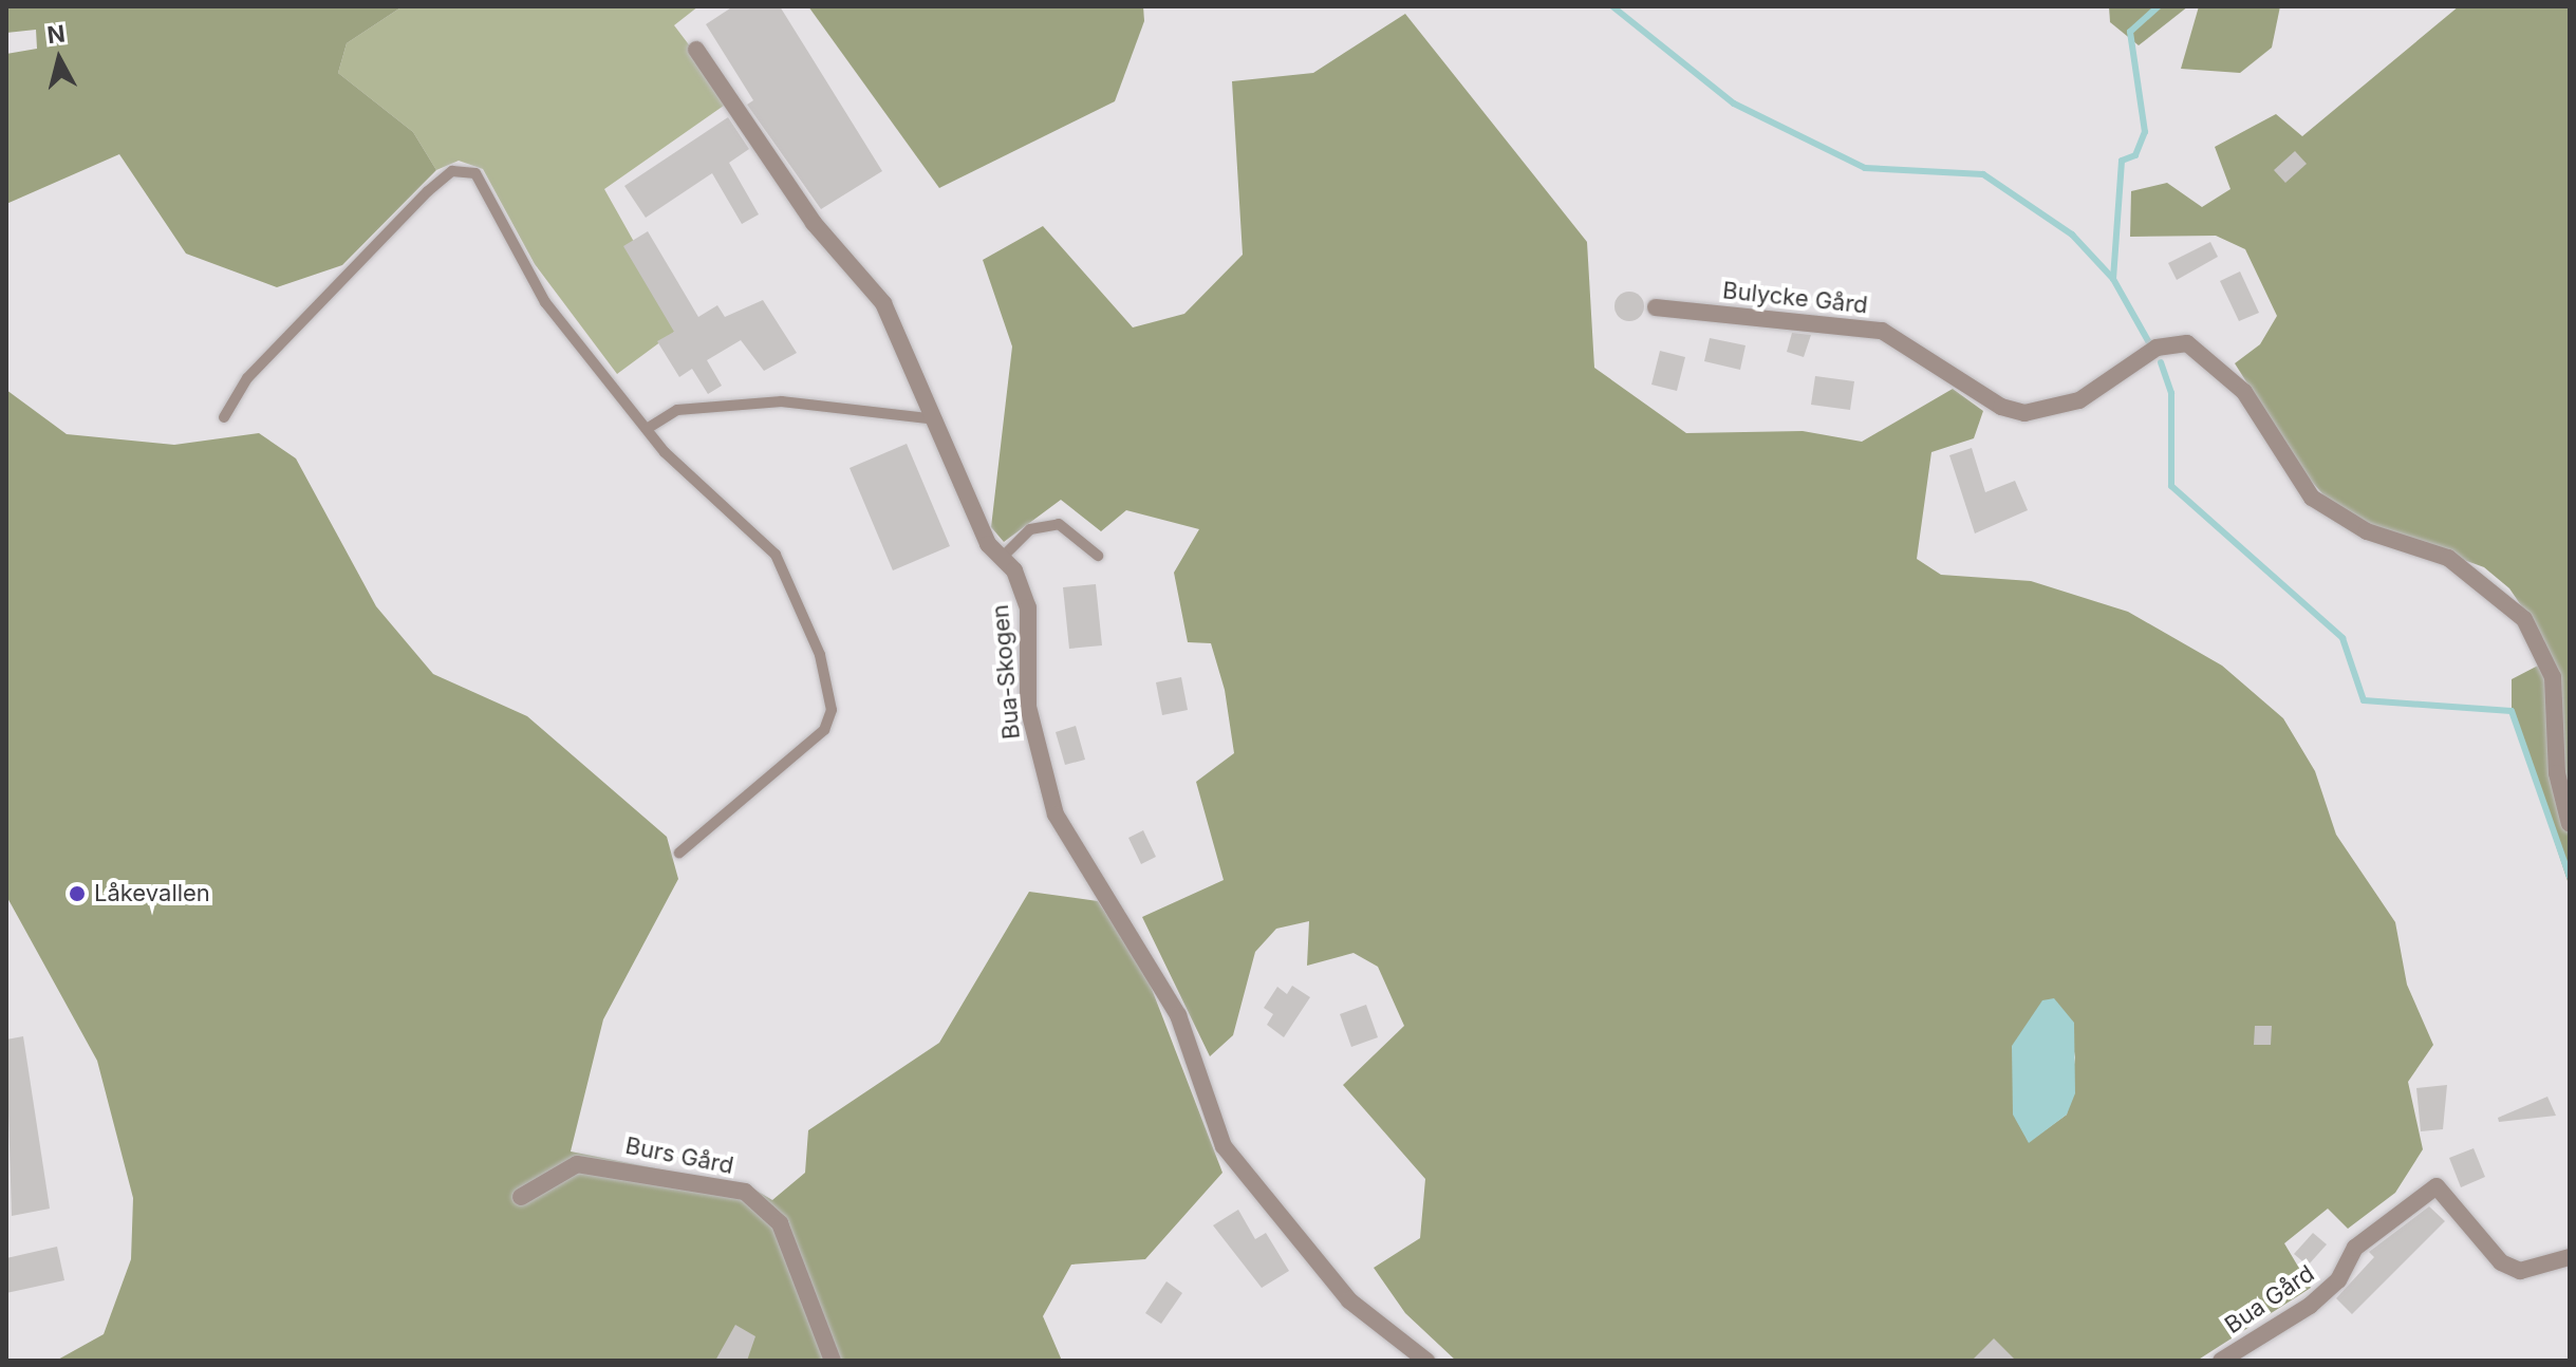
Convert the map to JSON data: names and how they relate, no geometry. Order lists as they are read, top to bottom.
{
  "streets": {
    "street": [
      "Bulycke Gård",
      "Bua-Skogen",
      "Burs Gård",
      "Bua Gård"
    ]
  },
  "places": ["Låkevallen"],
  "north": "top"
}
